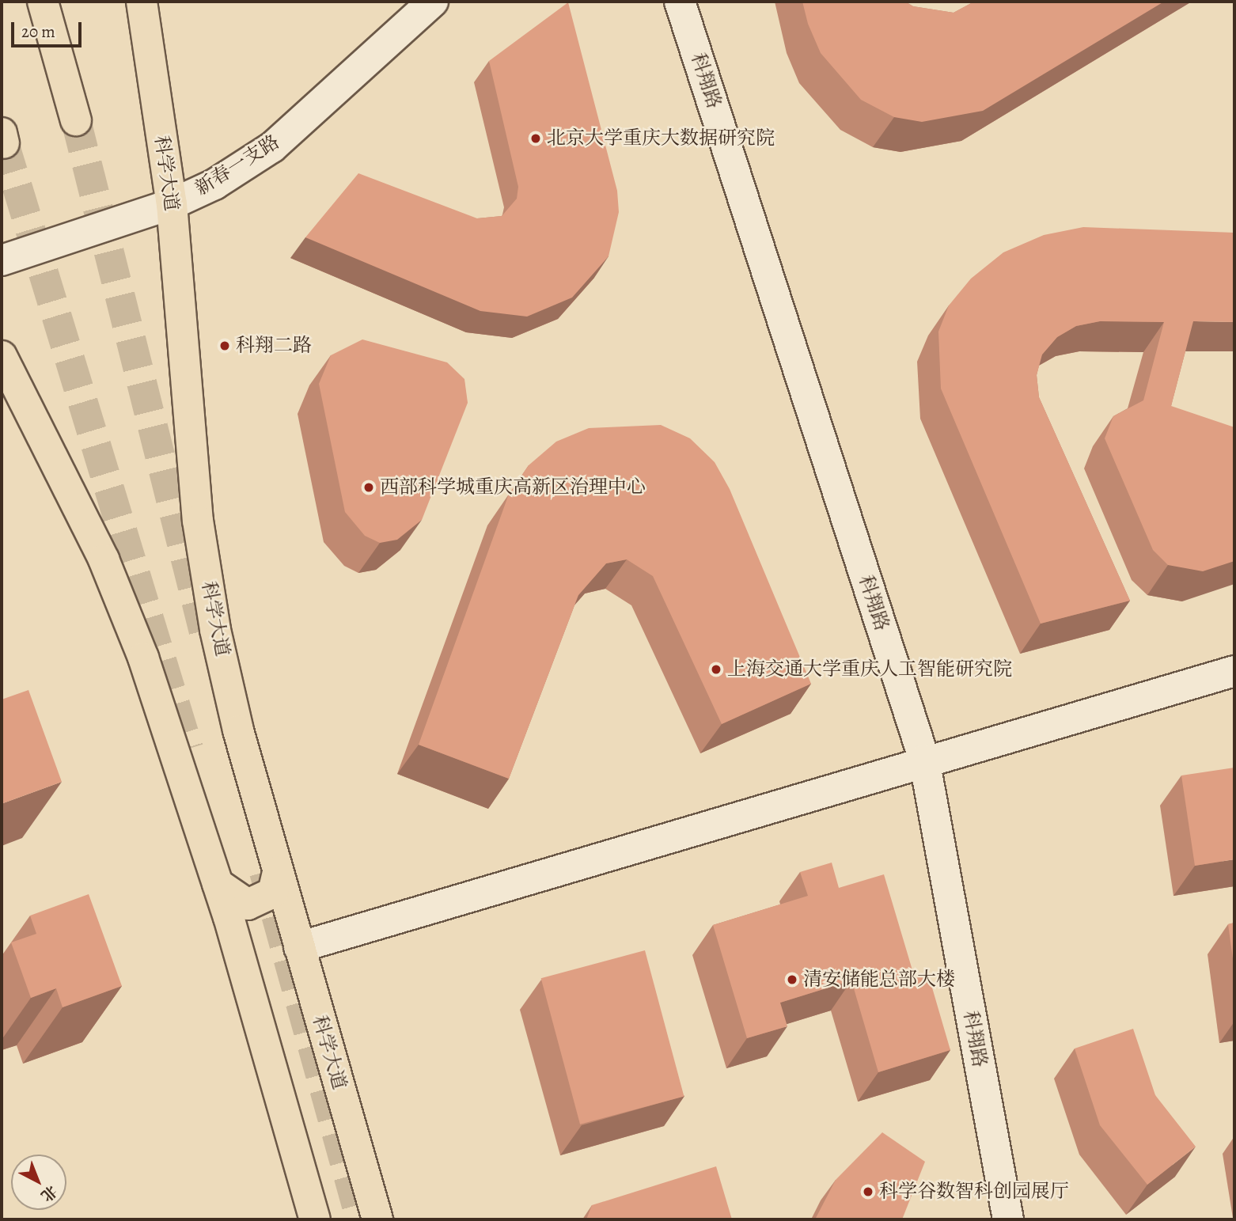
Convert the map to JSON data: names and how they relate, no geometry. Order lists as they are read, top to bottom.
{
  "streets": {
    "main road": ["科学大道"],
    "street": ["科翔路", "新春一支路"]
  },
  "crossings": [
    ["新春一支路", "科学大道"]
  ],
  "places": [
    "北京大学重庆大数据研究院",
    "科翔二路",
    "西部科学城重庆高新区治理中心",
    "上海交通大学重庆人工智能研究院",
    "清安储能总部大楼",
    "科学谷数智科创园展厅"
  ],
  "scale_bar": "20 m",
  "north": "bottom right"
}
